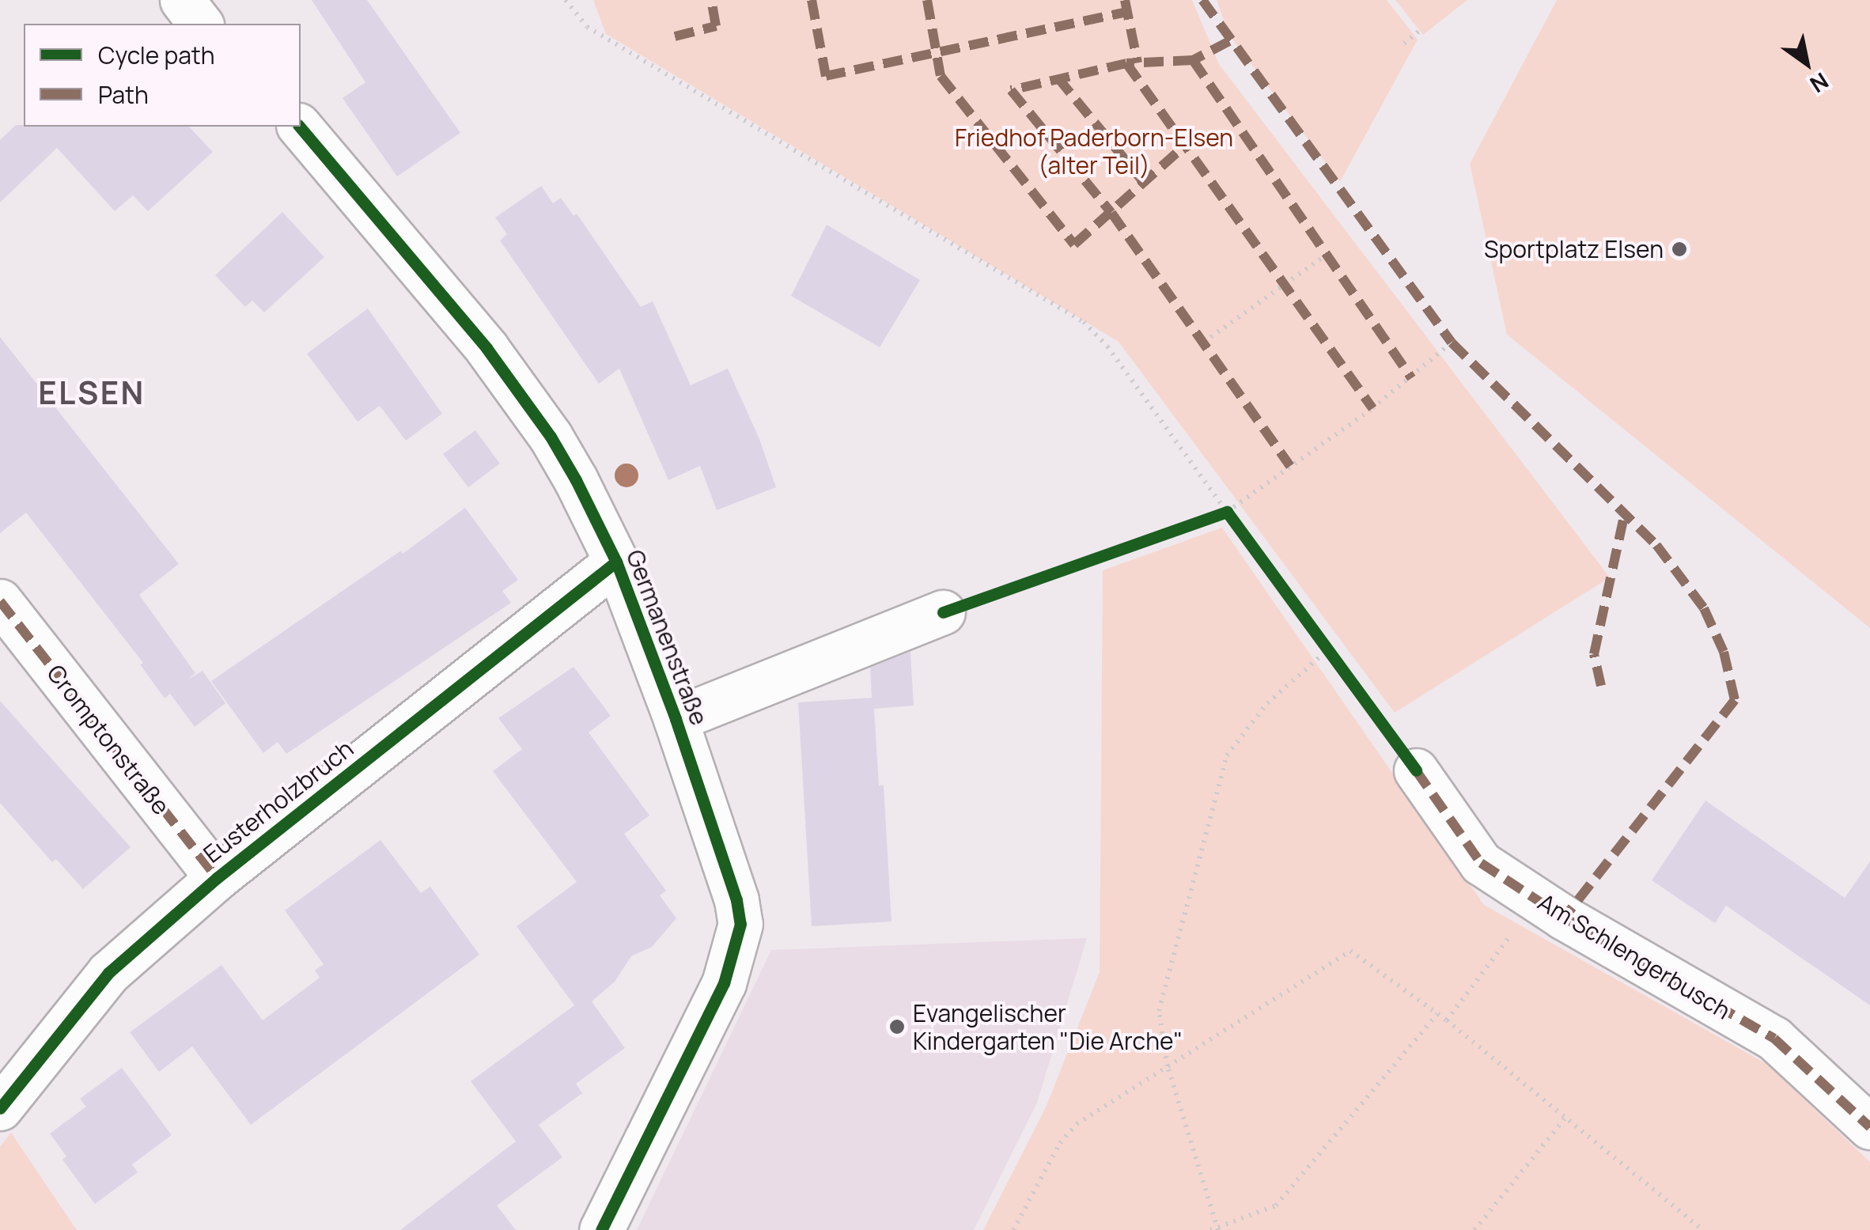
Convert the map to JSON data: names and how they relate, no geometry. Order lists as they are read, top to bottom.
{
  "streets": {
    "street": [
      "Germanenstraße",
      "Cromptonstraße",
      "Eusterholzbruch",
      "Am Schlengerbusch"
    ]
  },
  "crossings": [
    ["Germanenstraße", "Eusterholzbruch"],
    ["Cromptonstraße", "Eusterholzbruch"]
  ],
  "districts": ["ELSEN"],
  "parks": ["Friedhof Paderborn-Elsen (alter Teil)"],
  "places": ["Sportplatz Elsen", "Evangelischer Kindergarten \"Die Arche\""],
  "legend": ["Cycle path", "Path"],
  "north": "bottom right"
}
